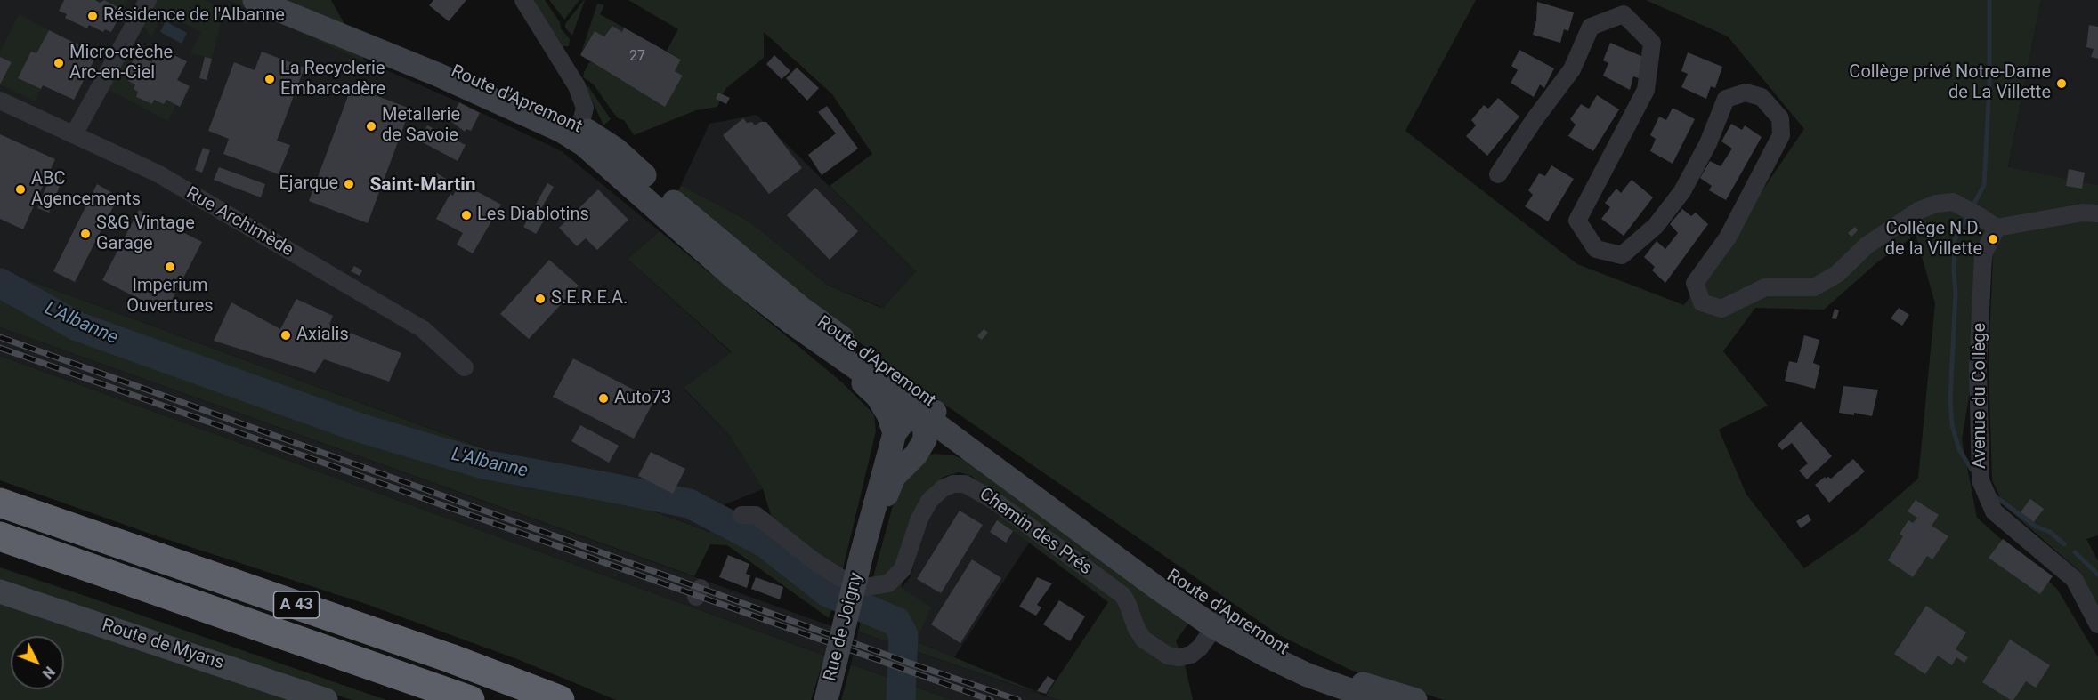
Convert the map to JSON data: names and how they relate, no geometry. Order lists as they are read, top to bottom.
{
  "streets": {
    "highway": ["A 43"],
    "main road": ["Route d'Apremont", "Rue de Joigny", "Route de Myans"],
    "street": ["Rue Archimède", "Avenue du Collège", "Chemin des Prés"]
  },
  "crossings": [
    ["Route d'Apremont", "Chemin des Prés"],
    ["Route d'Apremont", "Rue de Joigny"]
  ],
  "districts": ["Saint-Martin"],
  "water": ["L'Albanne"],
  "places": [
    "Résidence de l'Albanne",
    "Micro-crèche Arc-en-Ciel",
    "La Recyclerie Embarcadère",
    "Collège privé Notre-Dame de La Villette",
    "Metallerie de Savoie",
    "Ejarque",
    "ABC Agencements",
    "Les Diablotins",
    "S&G Vintage Garage",
    "Collège N.D. de la Villette",
    "Imperium Ouvertures",
    "S.E.R.E.A.",
    "Axialis",
    "Auto73"
  ],
  "house_numbers": ["27"],
  "north": "bottom right"
}
